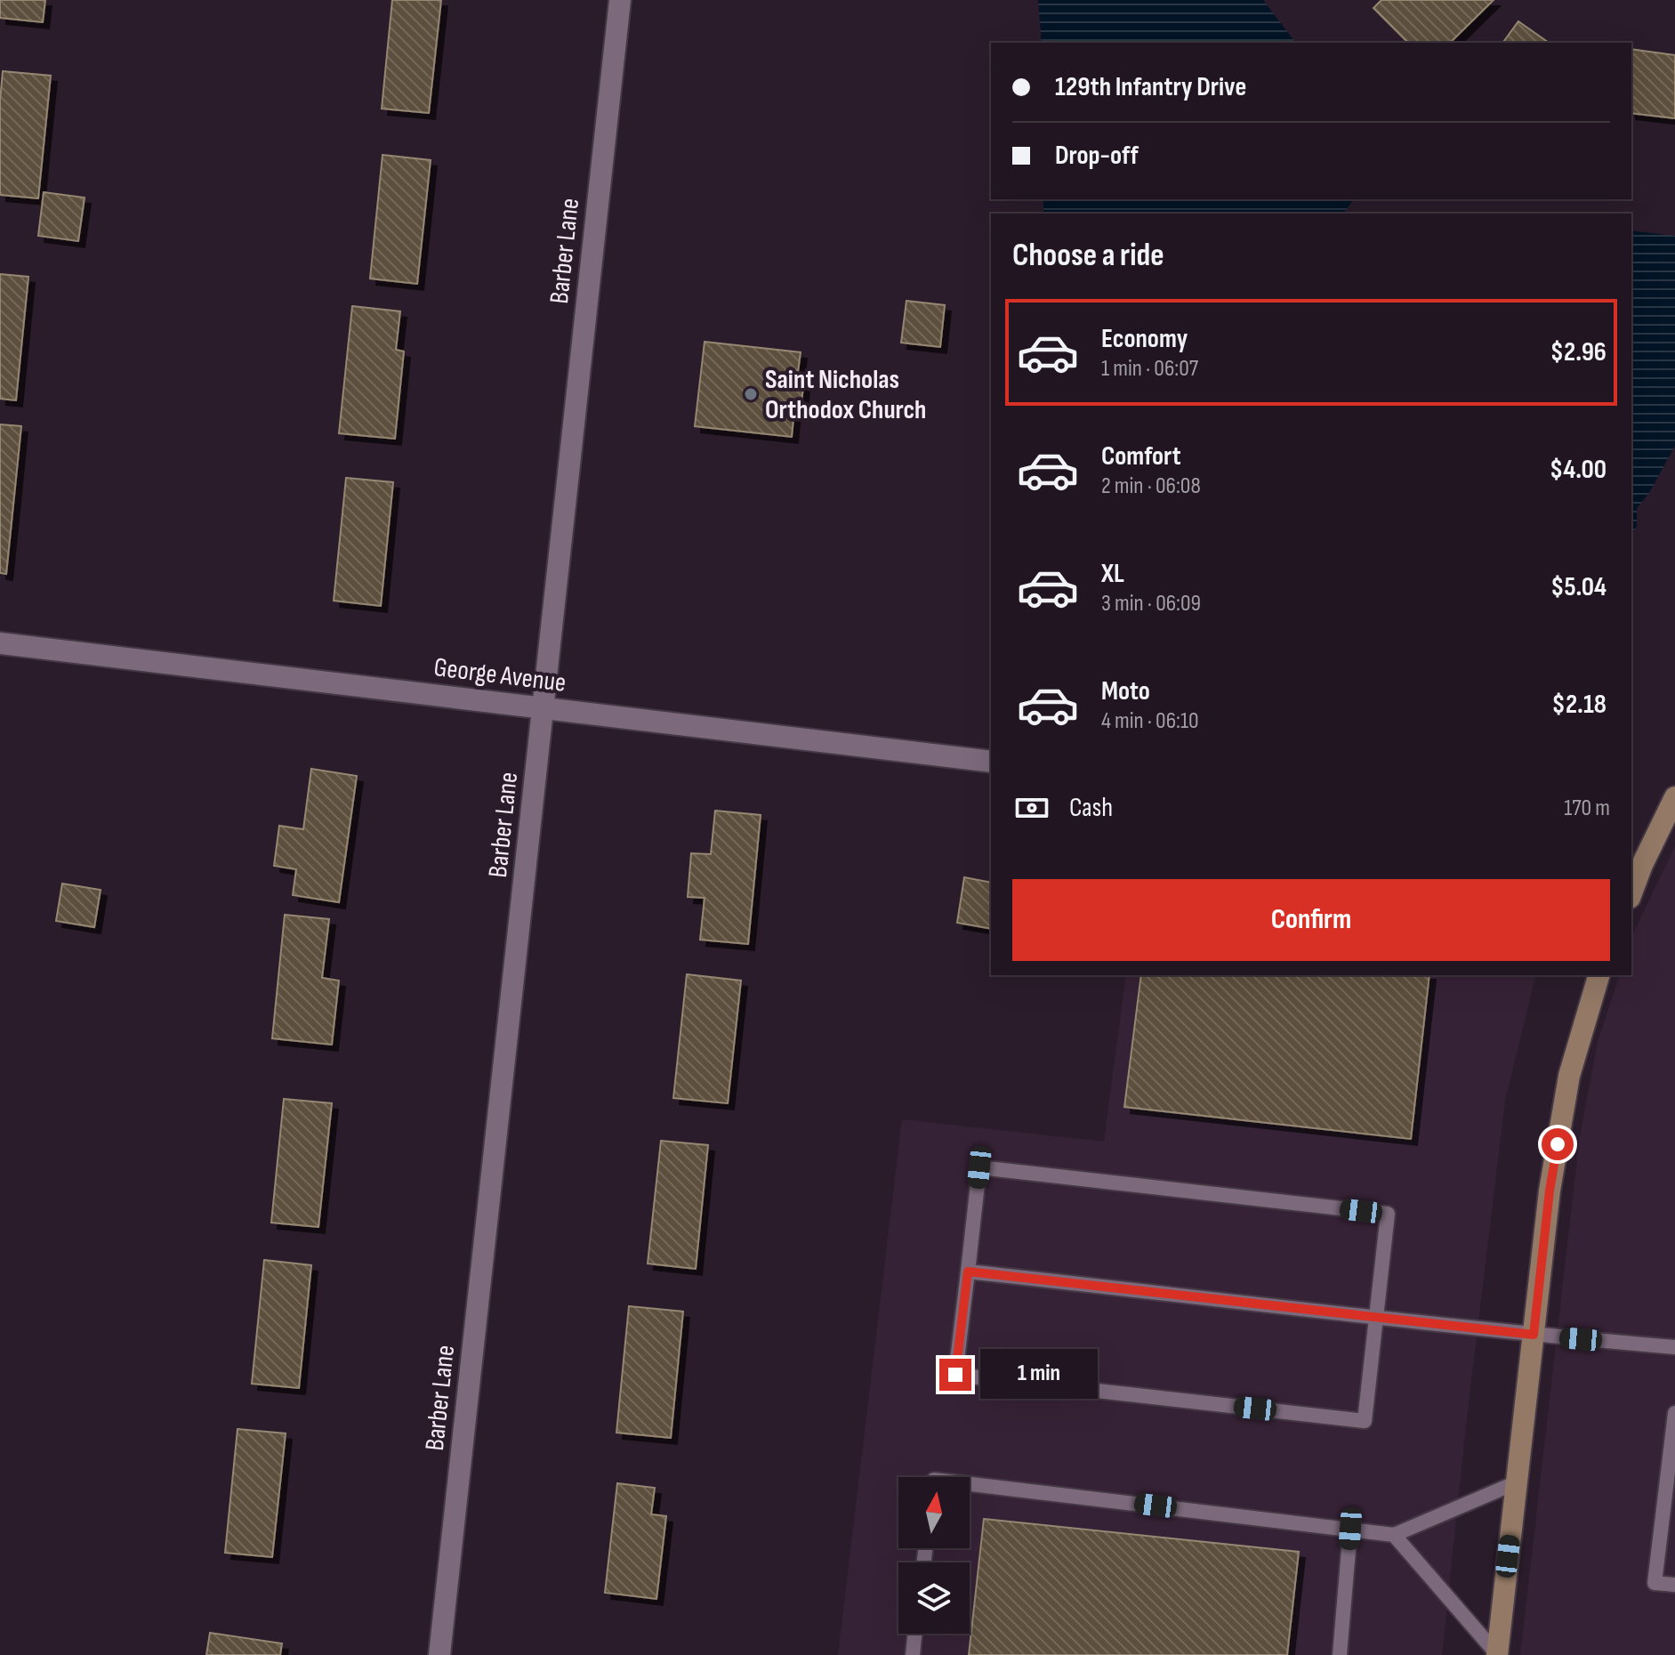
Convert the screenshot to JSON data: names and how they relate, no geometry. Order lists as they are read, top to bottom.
{
  "streets": {
    "street": ["Barber Lane", "George Avenue"]
  },
  "crossings": [
    ["Barber Lane", "George Avenue"]
  ],
  "places": ["Saint Nicholas Orthodox Church"],
  "north": "top",
  "page": {
    "banner": ["129th Infantry Drive", "Drop-off"],
    "heading": "Choose a ride",
    "list": [
      {
        "name": "Economy",
        "note": "1 min · 06:07",
        "value": "$2.96"
      },
      {
        "name": "Comfort",
        "note": "2 min · 06:08",
        "value": "$4.00"
      },
      {
        "name": "XL",
        "note": "3 min · 06:09",
        "value": "$5.04"
      },
      {
        "name": "Moto",
        "note": "4 min · 06:10",
        "value": "$2.18"
      }
    ],
    "pay": ["Cash", "170 m"],
    "buttons": "Confirm",
    "bubble": "1 min"
  }
}
